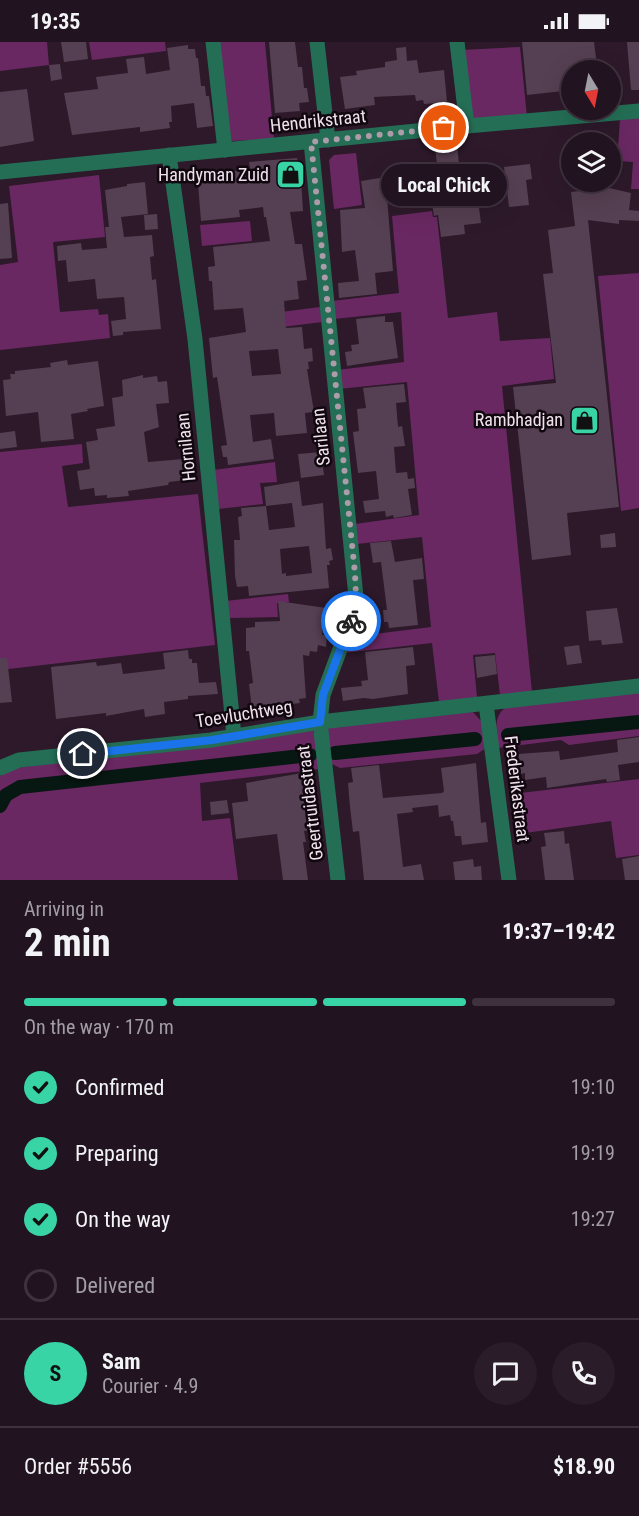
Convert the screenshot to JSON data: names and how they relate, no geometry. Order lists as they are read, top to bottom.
{
  "streets": {
    "street": [
      "Hendrikstraat",
      "Sarilaan",
      "Hornilaan",
      "Toevluchtweg",
      "Frederikastraat",
      "Geertruidastraat"
    ]
  },
  "crossings": [
    ["Hendrikstraat", "Sarilaan"],
    ["Hendrikstraat", "Hornilaan"],
    ["Sarilaan", "Toevluchtweg"],
    ["Sarilaan", "Geertruidastraat"],
    ["Hornilaan", "Toevluchtweg"],
    ["Toevluchtweg", "Frederikastraat"],
    ["Toevluchtweg", "Geertruidastraat"]
  ],
  "places": {
    "other": ["Local Chick"],
    "shop": ["Handyman Zuid", "Rambhadjan"]
  },
  "north": "bottom",
  "page": {
    "status": "19:35",
    "bubble": "Local Chick",
    "heading": ["2 min", "Arriving in", "19:37–19:42"],
    "panel": [
      "Sam",
      "Courier · 4.9",
      "Order #5556",
      "$18.90"
    ],
    "bar": "On the way · 170 m",
    "list": [
      ["Confirmed", "19:10"],
      ["Preparing", "19:19"],
      ["On the way", "19:27"],
      "Delivered"
    ],
    "round": "S"
  }
}
